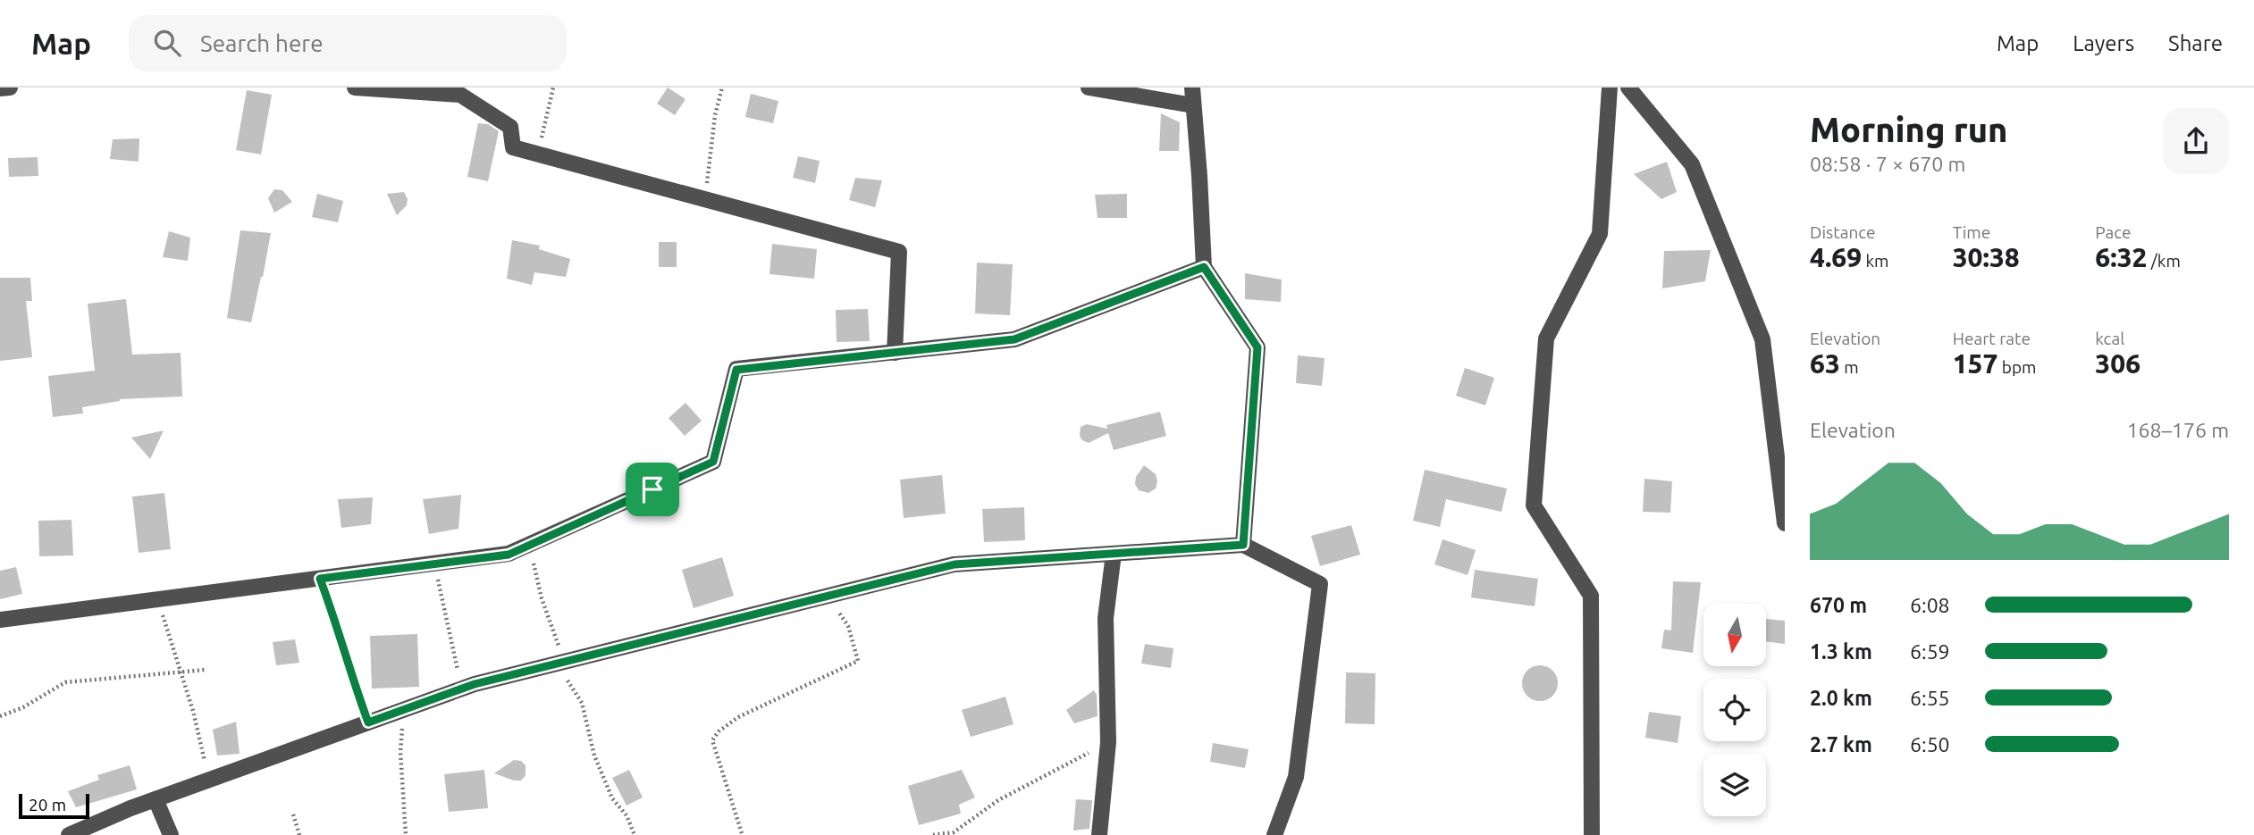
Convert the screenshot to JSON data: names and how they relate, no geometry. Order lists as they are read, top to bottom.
{
  "scale_bar": "20 m",
  "north": "bottom",
  "page": {
    "header": "Map",
    "search": "Search here",
    "nav": ["Map", "Layers", "Share"],
    "heading": ["Morning run", "08:58 · 7 × 670 m"],
    "stats": [
      ["Distance", "4.69 km"],
      ["Time", "30:38"],
      ["Pace", "6:32 /km"],
      ["Elevation", "63 m"],
      ["Heart rate", "157 bpm"],
      ["kcal", "306"]
    ],
    "chart": ["Elevation", "168–176 m"],
    "list": [
      {
        "name": "670 m",
        "note": "6:08"
      },
      {
        "name": "1.3 km",
        "note": "6:59"
      },
      {
        "name": "2.0 km",
        "note": "6:55"
      },
      {
        "name": "2.7 km",
        "note": "6:50"
      }
    ],
    "scale": "20 m"
  }
}
